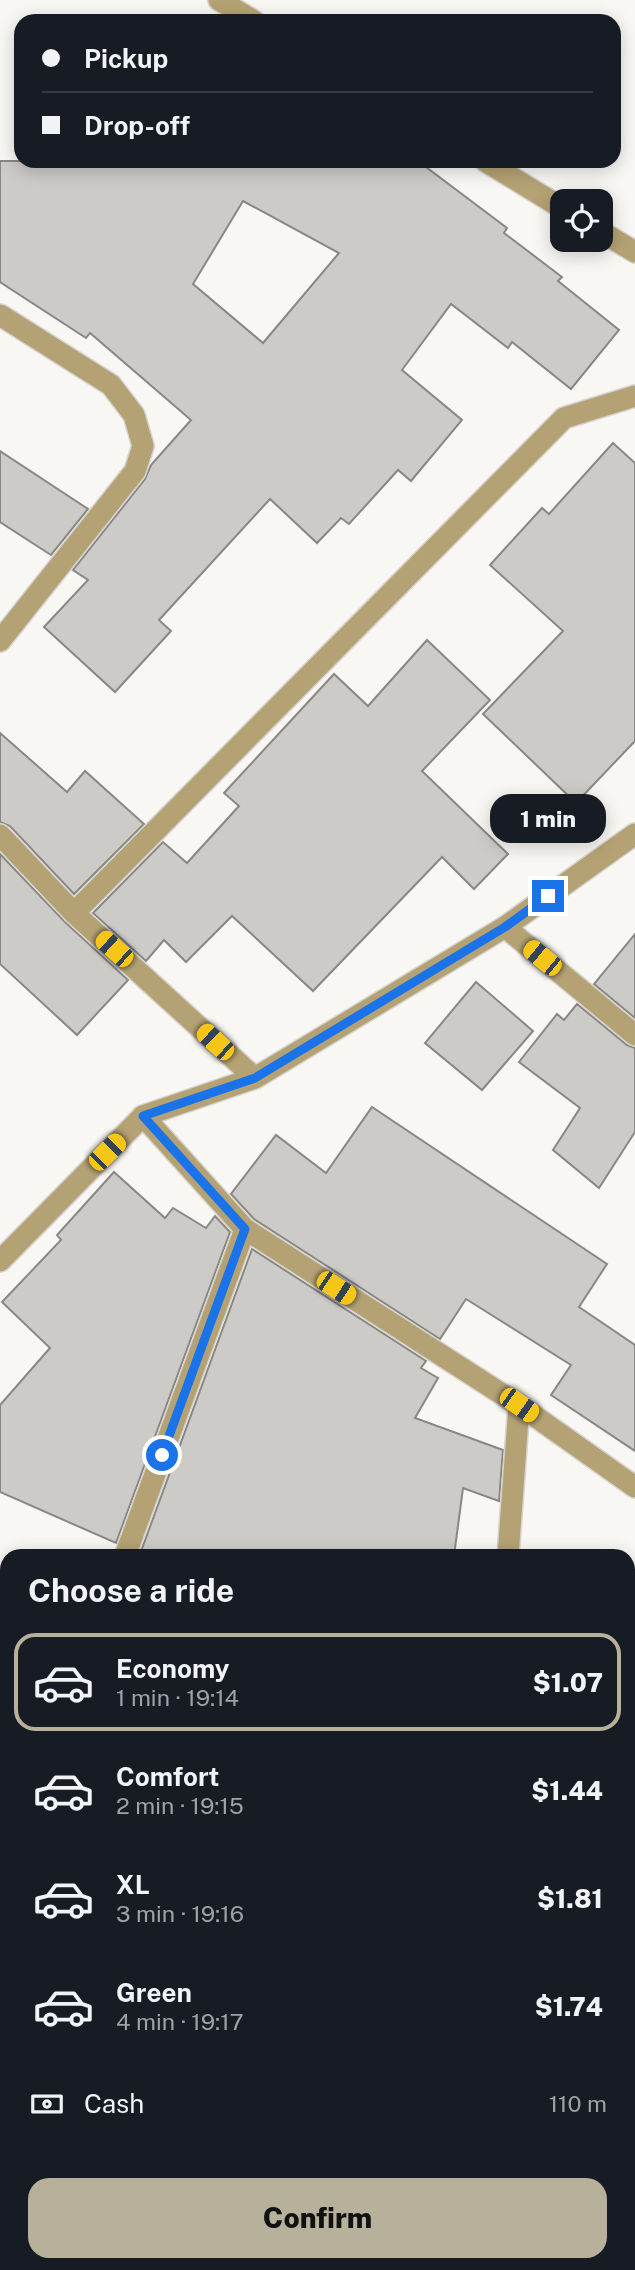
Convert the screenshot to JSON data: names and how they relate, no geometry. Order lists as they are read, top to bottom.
{
  "page": {
    "banner": ["Pickup", "Drop-off"],
    "bubble": "1 min",
    "heading": "Choose a ride",
    "list": [
      {
        "name": "Economy",
        "note": "1 min · 19:14",
        "value": "$1.07"
      },
      {
        "name": "Comfort",
        "note": "2 min · 19:15",
        "value": "$1.44"
      },
      {
        "name": "XL",
        "note": "3 min · 19:16",
        "value": "$1.81"
      },
      {
        "name": "Green",
        "note": "4 min · 19:17",
        "value": "$1.74"
      }
    ],
    "pay": ["Cash", "110 m"],
    "buttons": "Confirm"
  }
}
